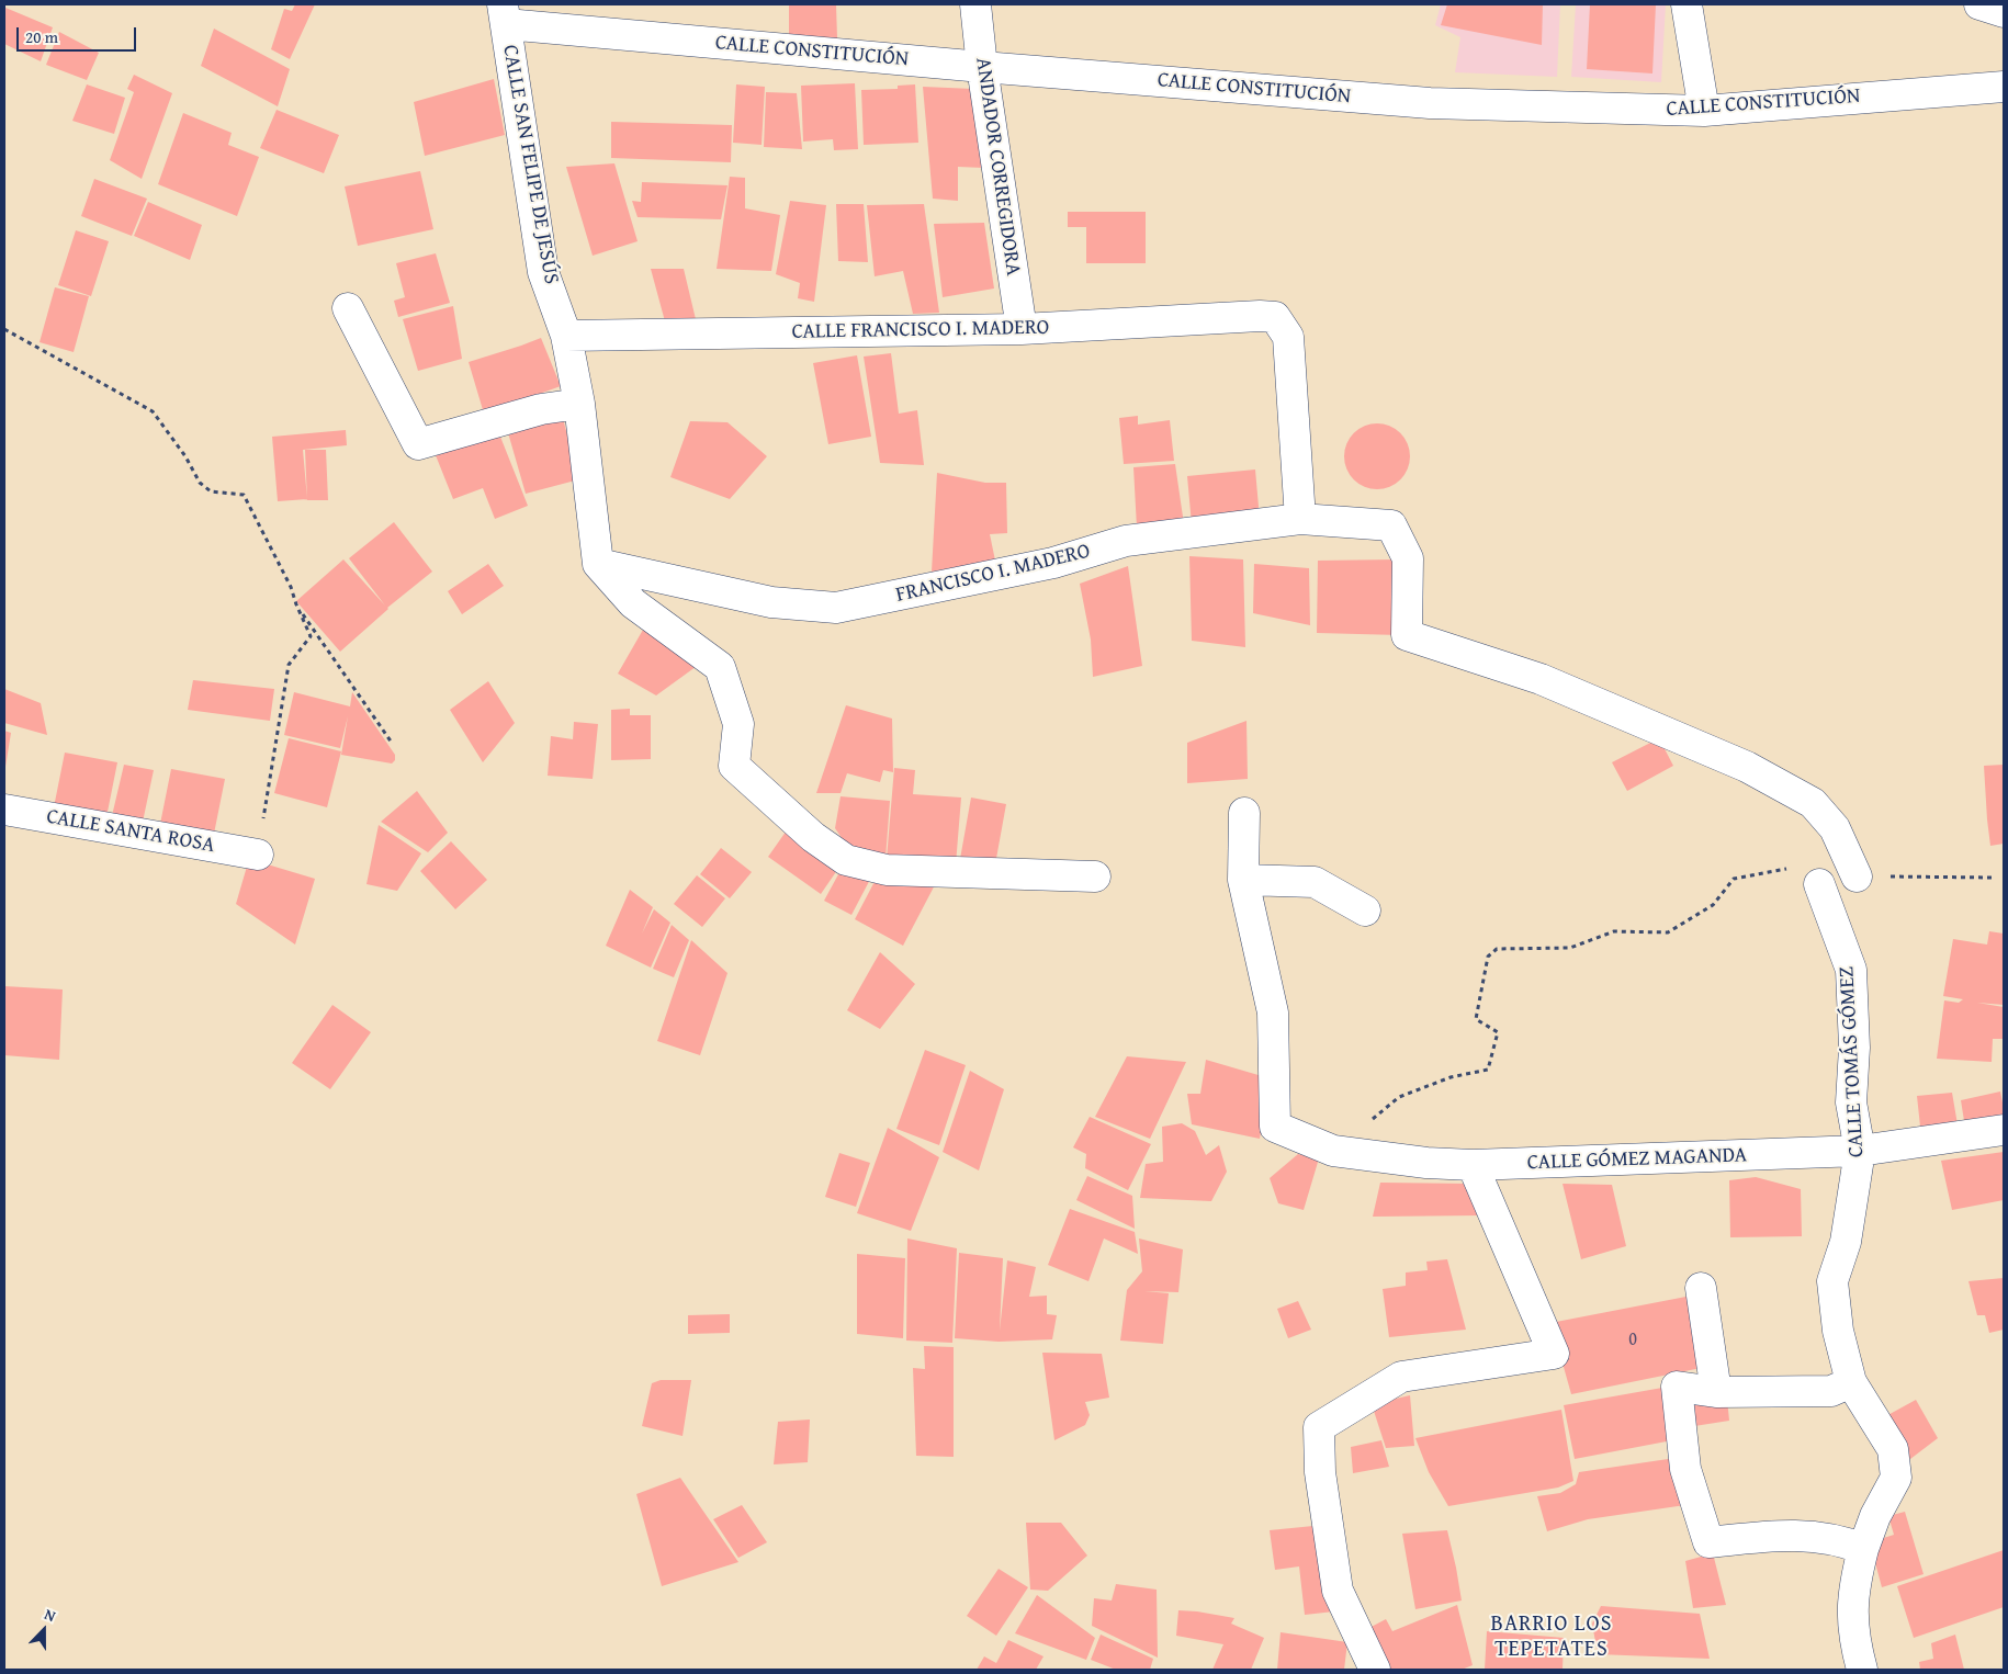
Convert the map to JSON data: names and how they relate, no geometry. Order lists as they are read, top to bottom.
{
  "streets": {
    "street": [
      "CALLE CONSTITUCIÓN",
      "CALLE SAN FELIPE DE JESÚS",
      "ANDADOR CORREGIDORA",
      "CALLE FRANCISCO I. MADERO",
      "FRANCISCO I. MADERO",
      "CALLE SANTA ROSA",
      "CALLE TOMÁS GÓMEZ",
      "CALLE GÓMEZ MAGANDA"
    ]
  },
  "crossings": [
    ["CALLE CONSTITUCIÓN", "CALLE SAN FELIPE DE JESÚS"],
    ["CALLE CONSTITUCIÓN", "ANDADOR CORREGIDORA"],
    ["CALLE SAN FELIPE DE JESÚS", "CALLE FRANCISCO I. MADERO"],
    ["CALLE SAN FELIPE DE JESÚS", "FRANCISCO I. MADERO"],
    ["ANDADOR CORREGIDORA", "CALLE FRANCISCO I. MADERO"],
    ["CALLE FRANCISCO I. MADERO", "FRANCISCO I. MADERO"],
    ["CALLE TOMÁS GÓMEZ", "CALLE GÓMEZ MAGANDA"]
  ],
  "districts": ["BARRIO LOS TEPETATES"],
  "house_numbers": ["0"],
  "scale_bar": "20 m",
  "north": "top"
}
